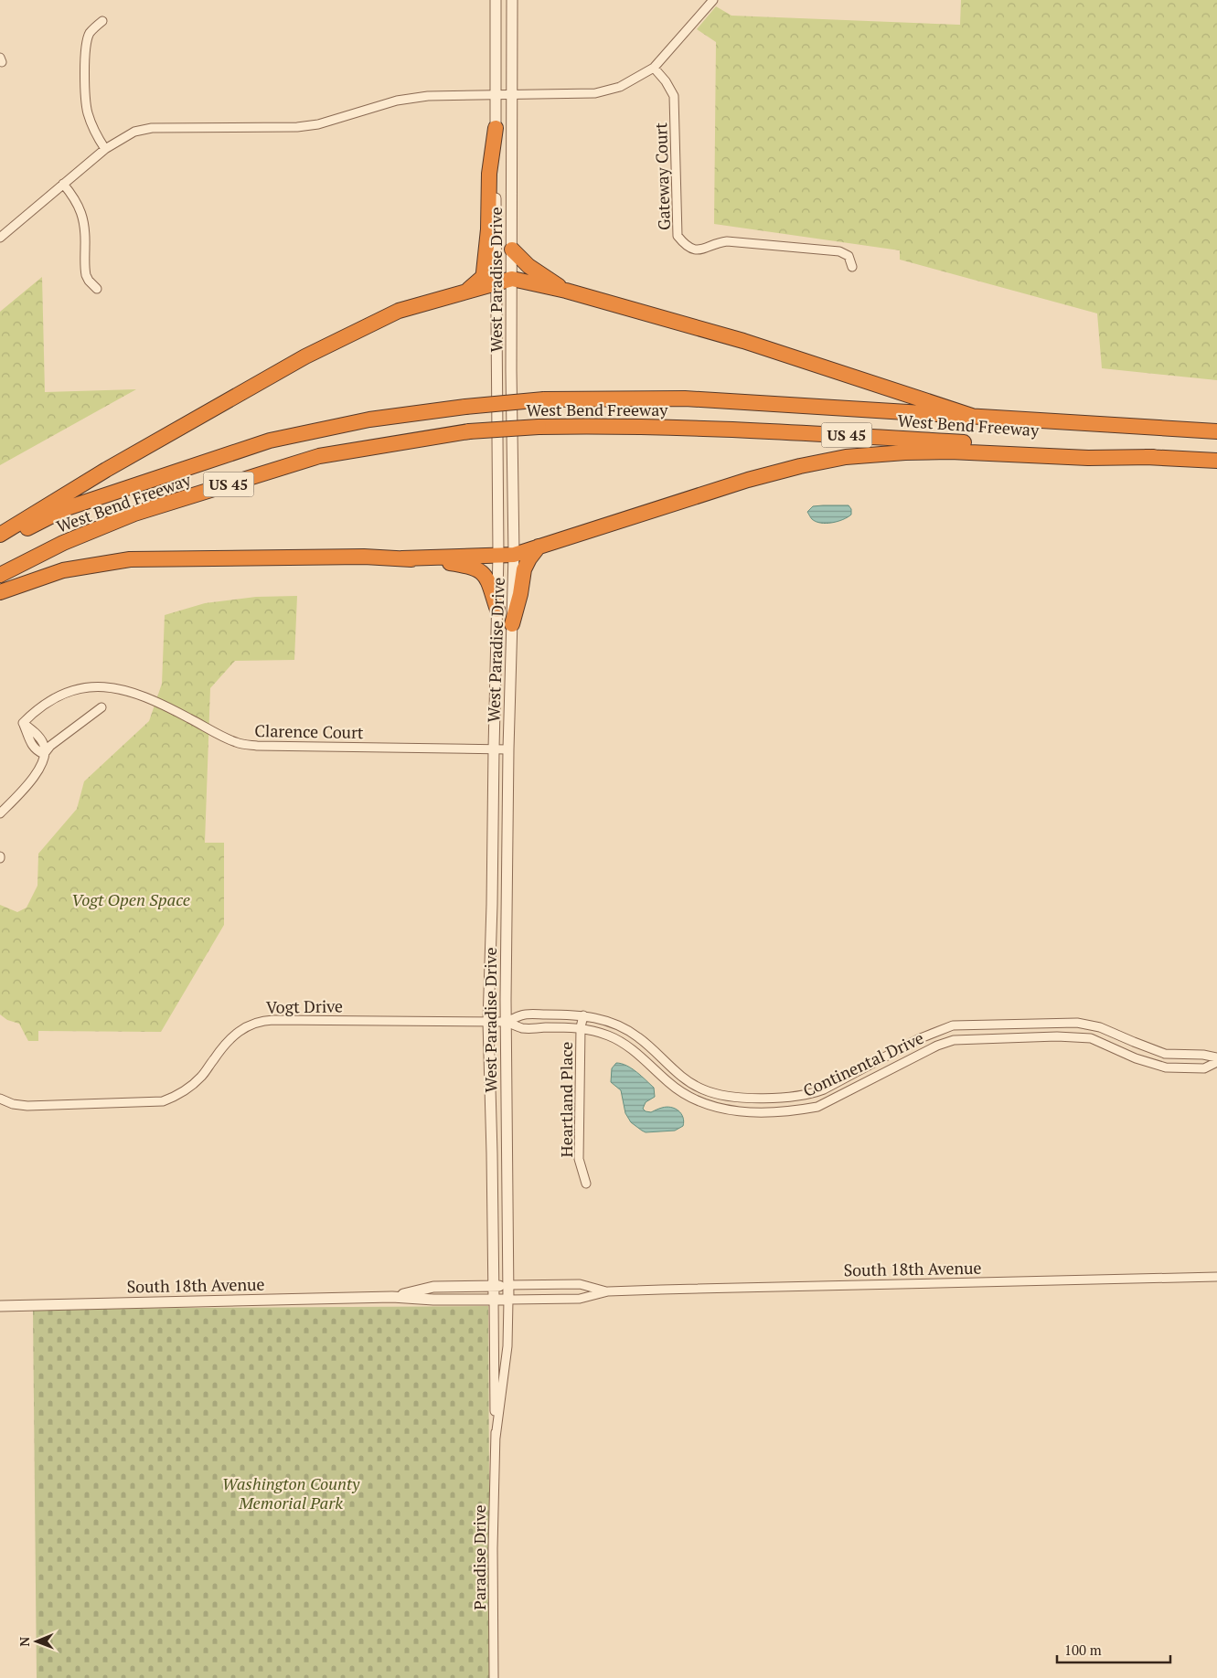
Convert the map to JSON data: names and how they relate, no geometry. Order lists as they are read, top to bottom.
{
  "streets": {
    "highway": ["West Bend Freeway", "US 45"],
    "street": [
      "Gateway Court",
      "West Paradise Drive",
      "Clarence Court",
      "Vogt Drive",
      "Continental Drive",
      "Heartland Place",
      "South 18th Avenue",
      "Paradise Drive"
    ]
  },
  "crossings": [
    ["West Paradise Drive", "Clarence Court"],
    ["West Paradise Drive", "Vogt Drive"],
    ["West Paradise Drive", "Continental Drive"],
    ["West Paradise Drive", "South 18th Avenue"],
    ["West Paradise Drive", "Paradise Drive"],
    ["Vogt Drive", "Continental Drive"],
    ["Continental Drive", "Heartland Place"],
    ["South 18th Avenue", "Paradise Drive"]
  ],
  "parks": ["Vogt Open Space", "Washington County Memorial Park"],
  "scale_bar": "100 m",
  "north": "left"
}
